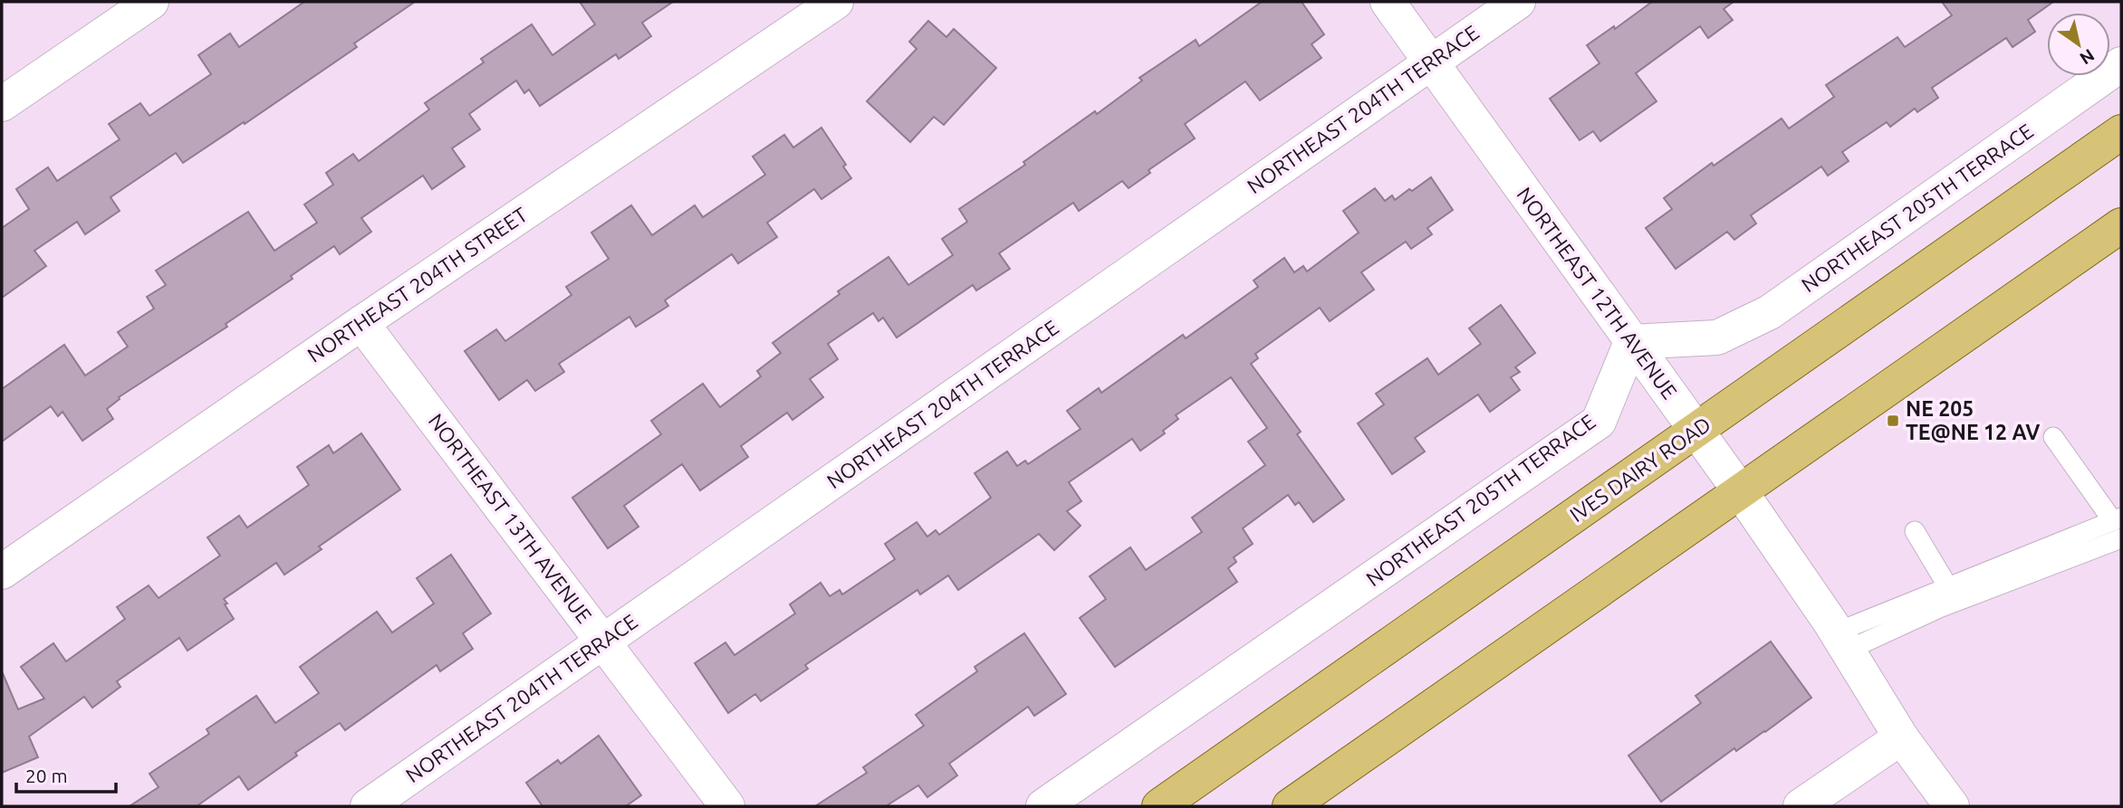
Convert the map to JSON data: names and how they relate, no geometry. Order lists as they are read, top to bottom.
{
  "streets": {
    "main road": ["IVES DAIRY ROAD"],
    "street": [
      "NORTHEAST 204TH TERRACE",
      "NORTHEAST 205TH TERRACE",
      "NORTHEAST 204TH STREET",
      "NORTHEAST 12TH AVENUE",
      "NORTHEAST 13TH AVENUE"
    ]
  },
  "crossings": [
    ["NORTHEAST 204TH TERRACE", "NORTHEAST 12TH AVENUE"],
    ["NORTHEAST 204TH TERRACE", "NORTHEAST 13TH AVENUE"],
    ["NORTHEAST 205TH TERRACE", "NORTHEAST 12TH AVENUE"],
    ["NORTHEAST 204TH STREET", "NORTHEAST 13TH AVENUE"],
    ["NORTHEAST 12TH AVENUE", "IVES DAIRY ROAD"]
  ],
  "places": {
    "transit": ["NE 205 TE@NE 12 AV"]
  },
  "scale_bar": "20 m",
  "north": "bottom right"
}
